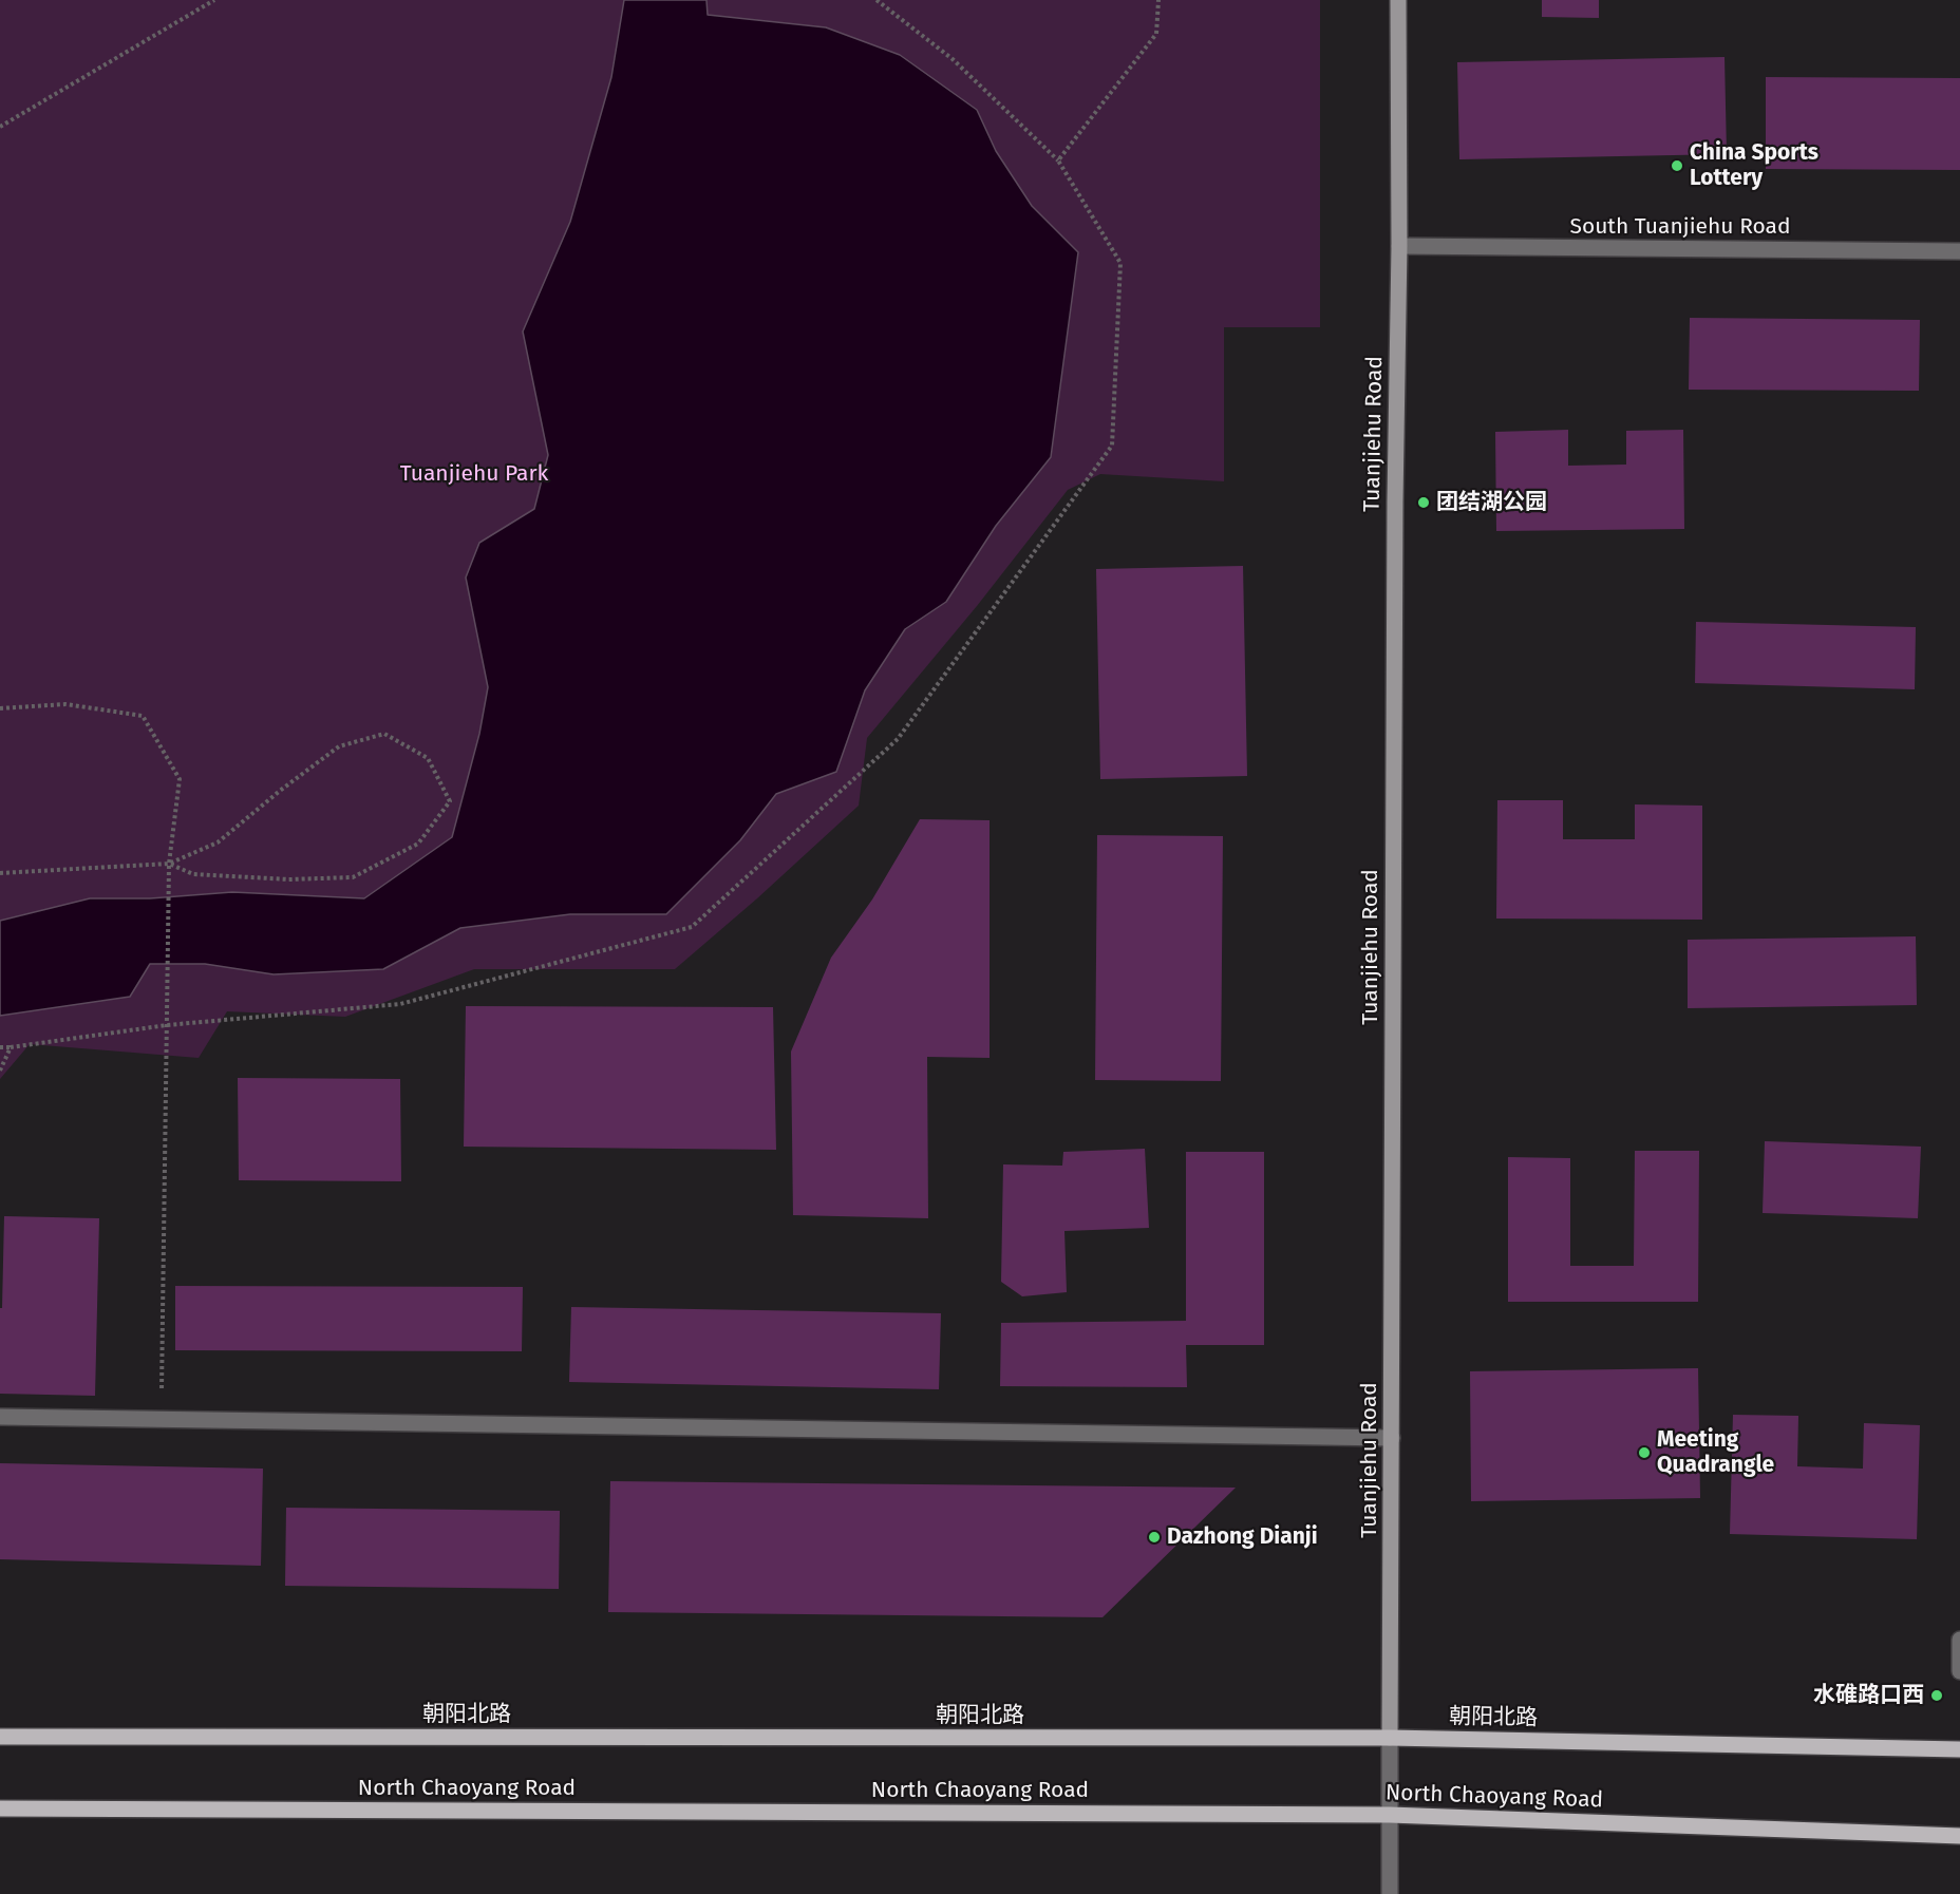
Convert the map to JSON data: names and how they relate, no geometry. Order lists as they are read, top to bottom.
{
  "streets": {
    "main road": ["朝阳北路", "North Chaoyang Road"],
    "street": ["South Tuanjiehu Road", "Tuanjiehu Road"]
  },
  "crossings": [
    ["South Tuanjiehu Road", "Tuanjiehu Road"],
    ["Tuanjiehu Road", "朝阳北路"],
    ["Tuanjiehu Road", "North Chaoyang Road"]
  ],
  "parks": ["Tuanjiehu Park"],
  "places": [
    "China Sports Lottery",
    "团结湖公园",
    "Meeting Quadrangle",
    "Dazhong Dianji",
    "水碓路口西"
  ]
}
